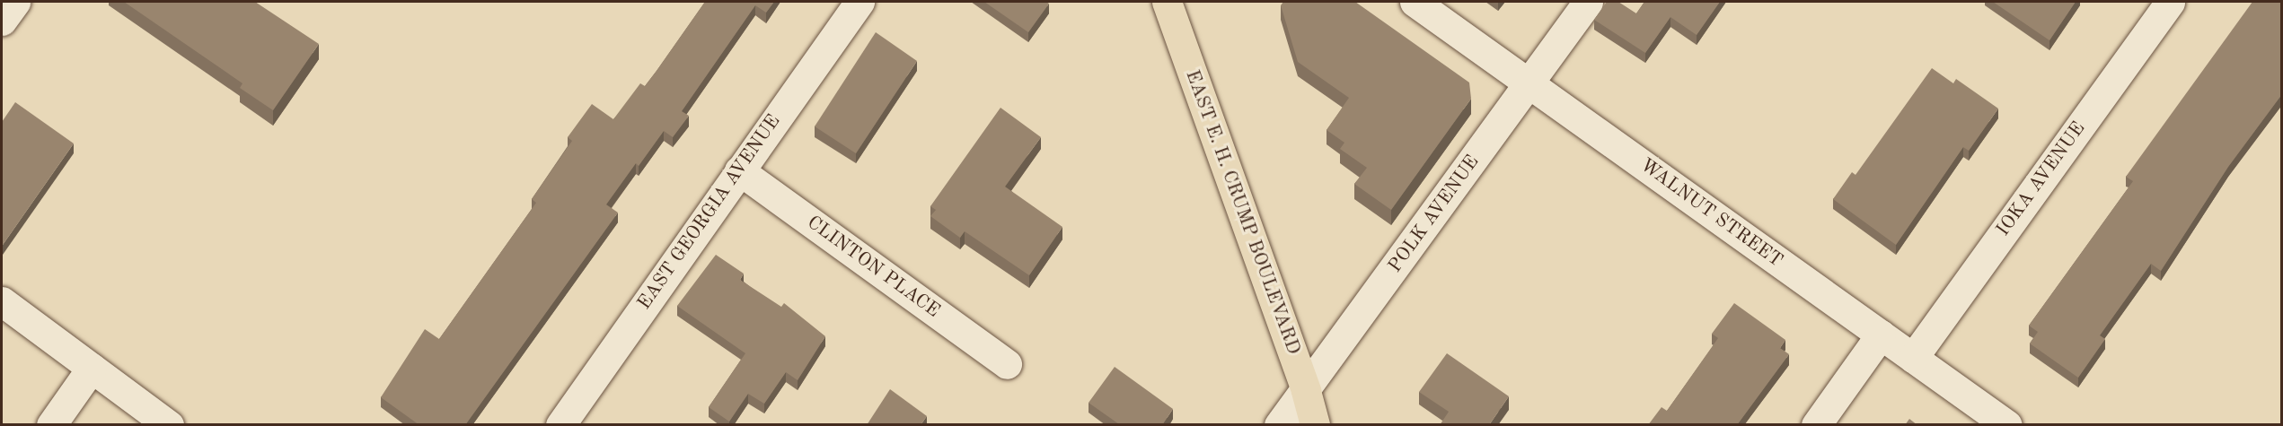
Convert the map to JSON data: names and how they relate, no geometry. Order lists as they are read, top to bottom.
{
  "streets": {
    "main road": ["EAST E. H. CRUMP BOULEVARD"],
    "street": [
      "IOKA AVENUE",
      "EAST GEORGIA AVENUE",
      "WALNUT STREET",
      "POLK AVENUE",
      "CLINTON PLACE"
    ]
  },
  "crossings": [
    ["IOKA AVENUE", "WALNUT STREET"],
    ["EAST GEORGIA AVENUE", "CLINTON PLACE"],
    ["EAST E. H. CRUMP BOULEVARD", "POLK AVENUE"],
    ["WALNUT STREET", "POLK AVENUE"]
  ]
}
